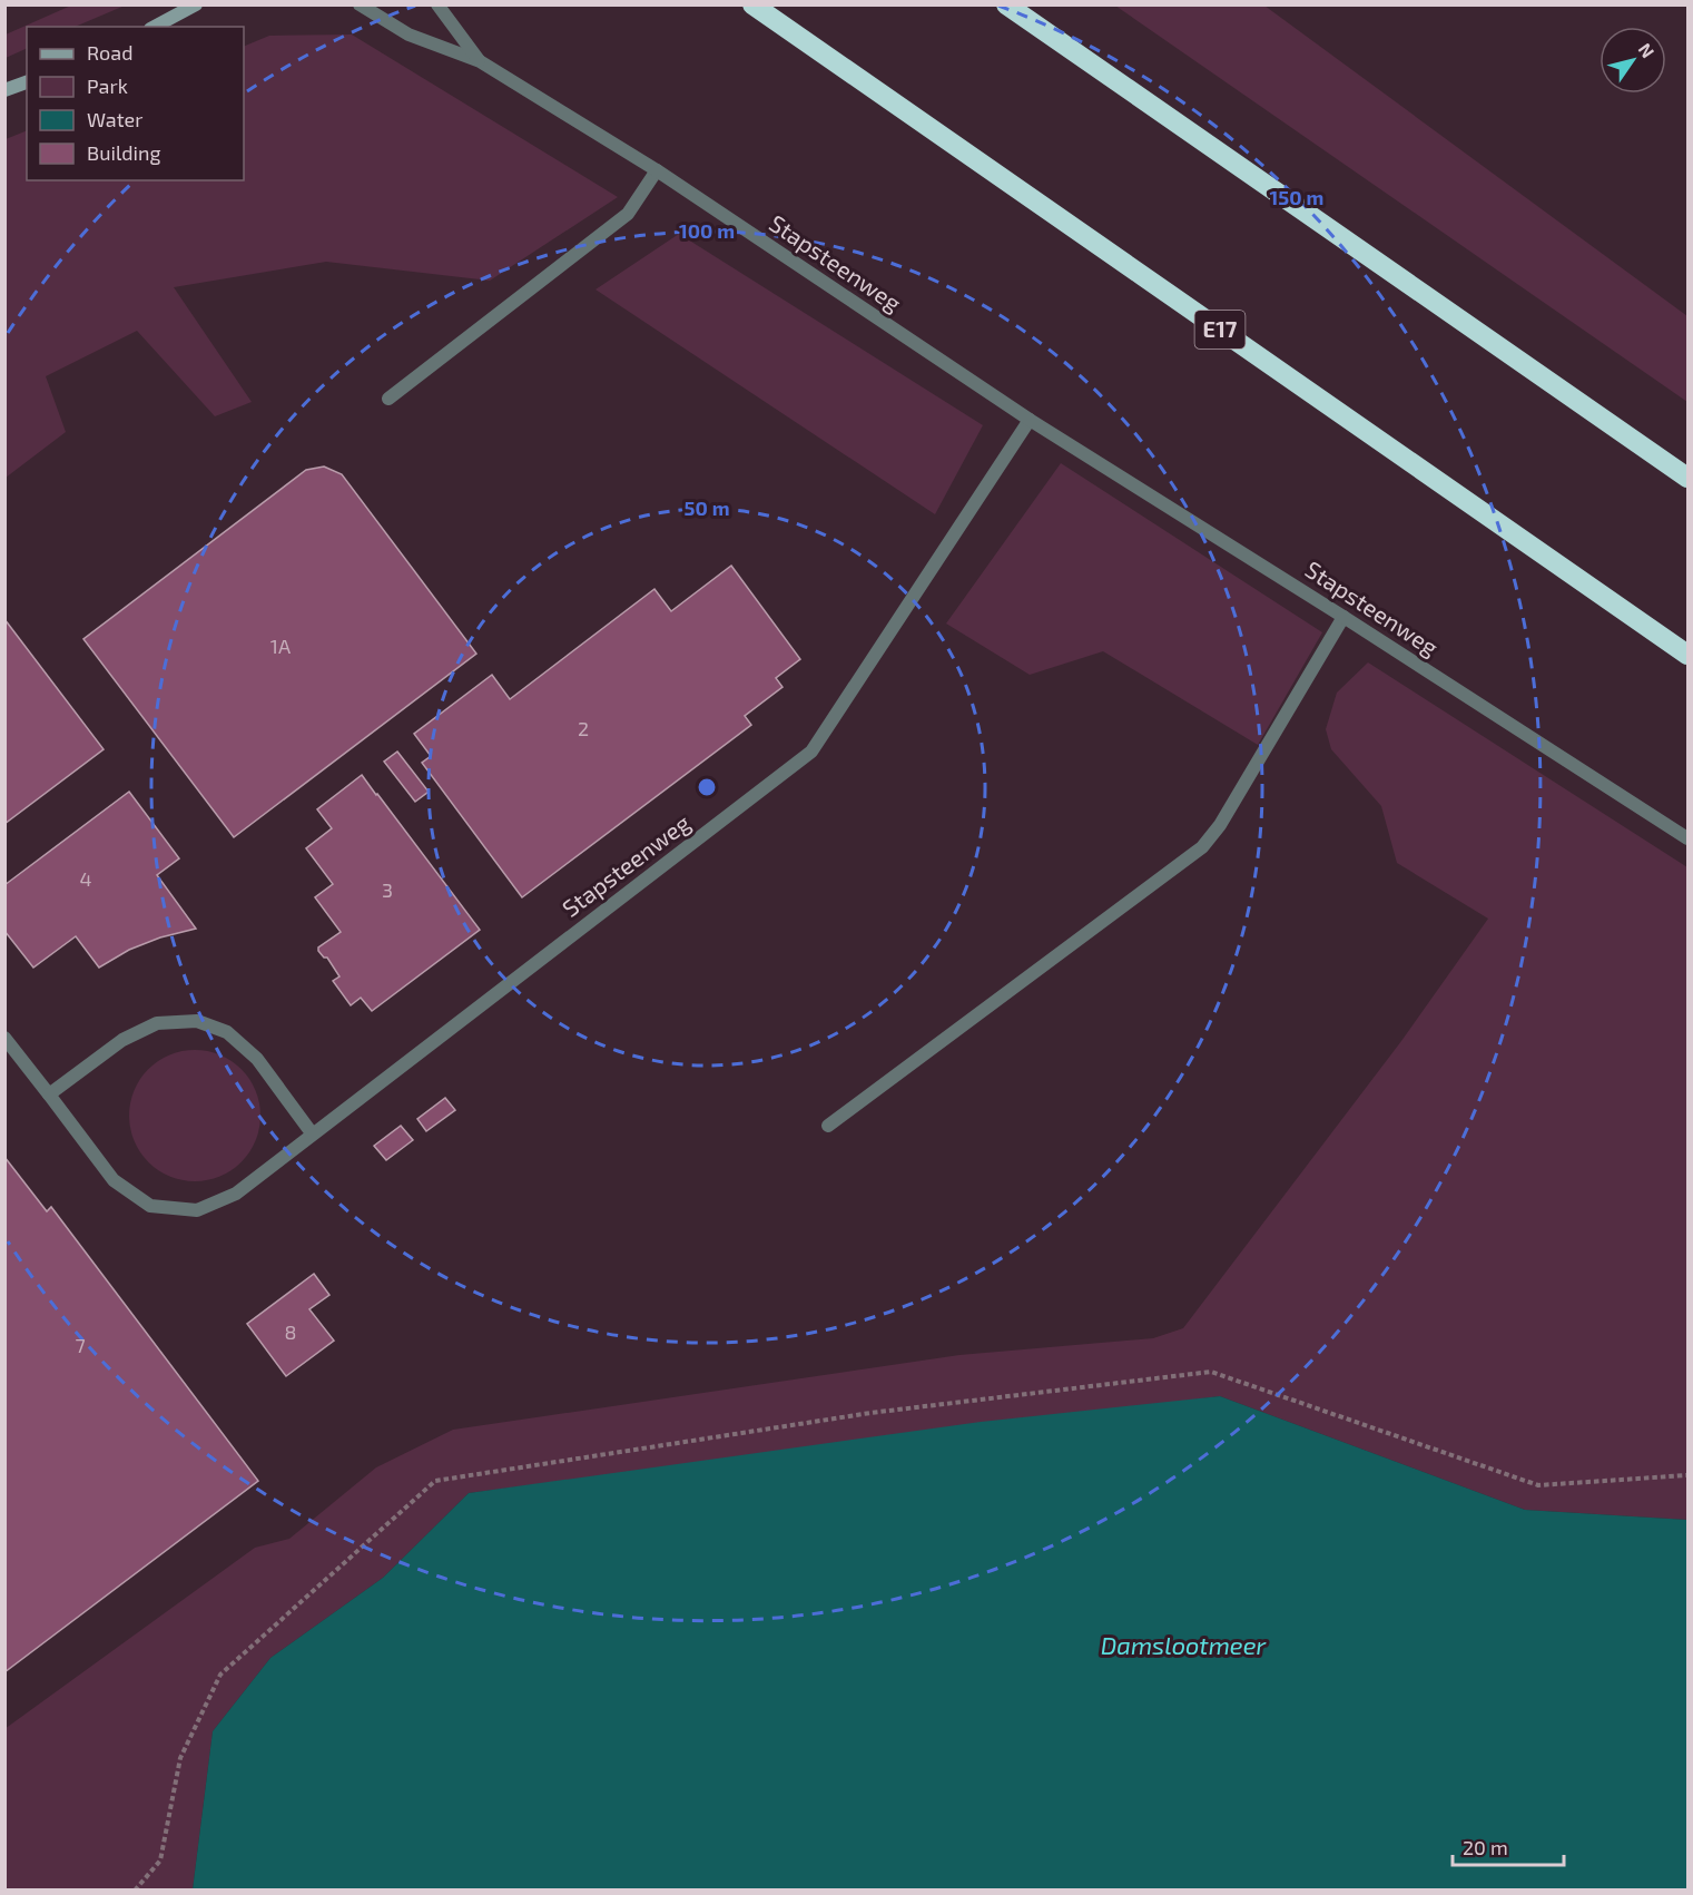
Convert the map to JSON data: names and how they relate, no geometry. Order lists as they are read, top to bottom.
{
  "streets": {
    "highway": ["E17"],
    "street": ["Stapsteenweg"]
  },
  "water": ["Damslootmeer"],
  "house_numbers": [
    "1A",
    "2",
    "4",
    "3",
    "8",
    "7"
  ],
  "legend": [
    "Road",
    "Park",
    "Water",
    "Building"
  ],
  "scale_bar": "20 m",
  "north": "top right",
  "rings": ["150 m", "100 m", "50 m"]
}
